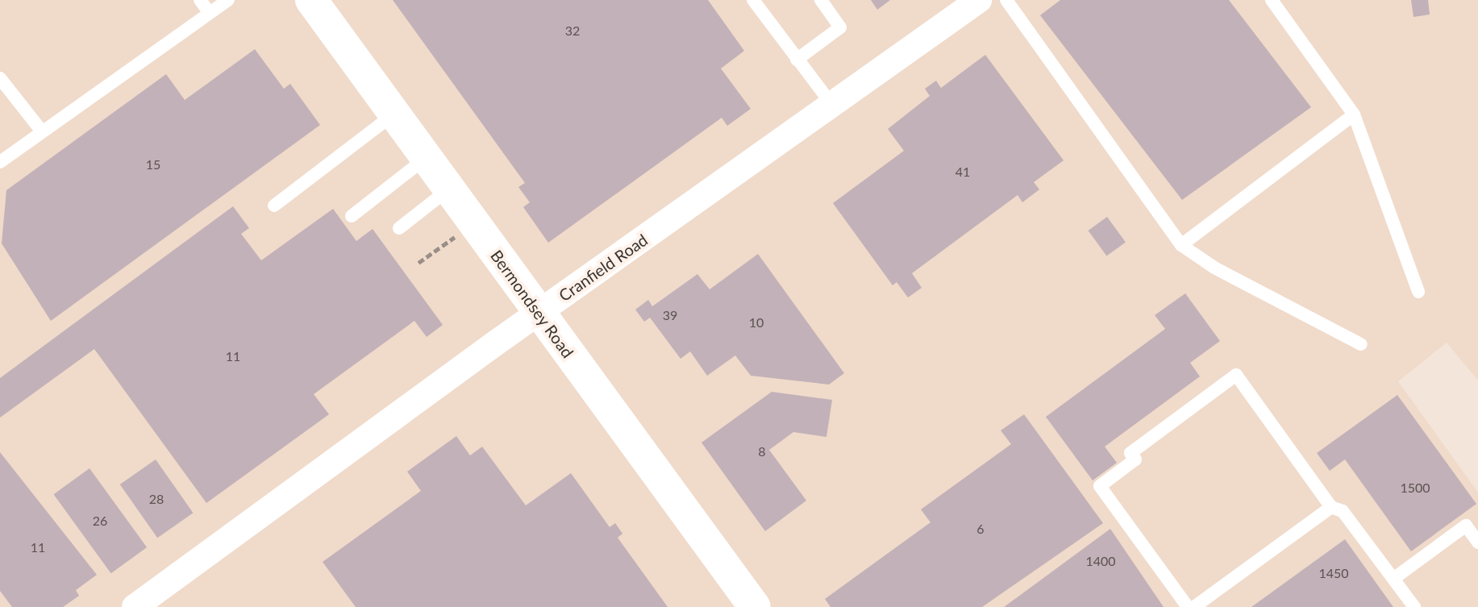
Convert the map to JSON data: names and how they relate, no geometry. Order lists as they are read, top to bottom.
{
  "streets": {
    "street": ["Cranfield Road", "Bermondsey Road"]
  },
  "crossings": [
    ["Cranfield Road", "Bermondsey Road"]
  ],
  "house_numbers": [
    "32",
    "15",
    "41",
    "39",
    "10",
    "11",
    "8",
    "1500",
    "28",
    "26",
    "6",
    "11",
    "1400",
    "1450"
  ]
}
